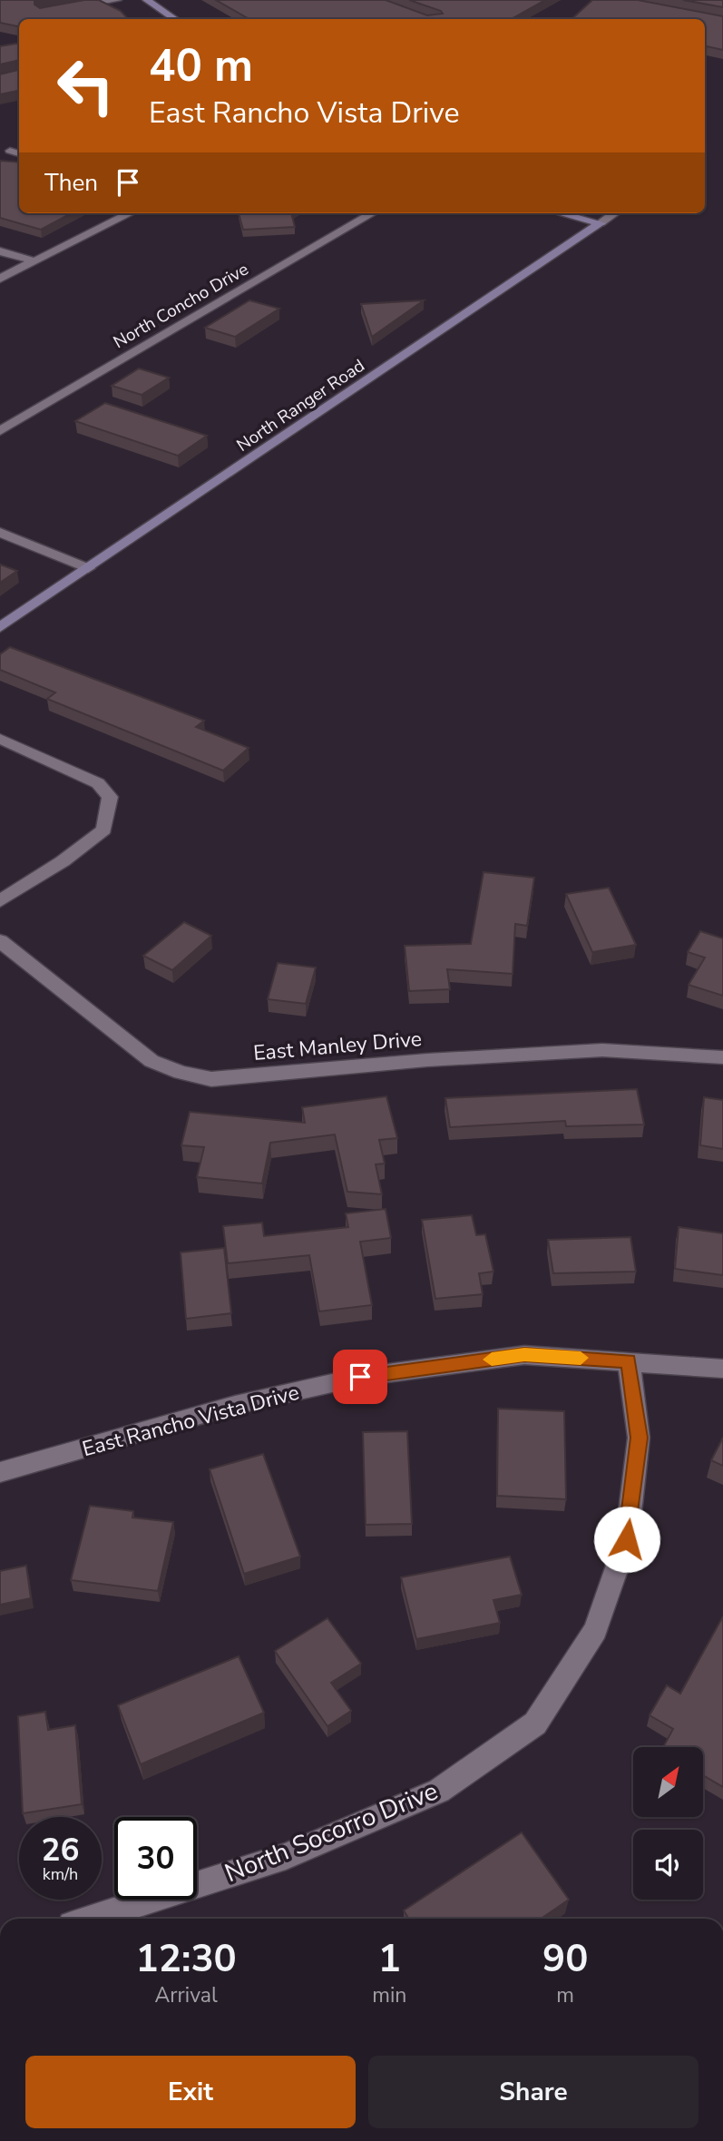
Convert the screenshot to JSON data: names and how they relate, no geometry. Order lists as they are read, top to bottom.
{
  "streets": {
    "street": [
      "North Concho Drive",
      "North Ranger Road",
      "East Manley Drive",
      "East Rancho Vista Drive",
      "North Socorro Drive"
    ]
  },
  "crossings": [
    ["East Rancho Vista Drive", "North Socorro Drive"]
  ],
  "north": "top right",
  "page": {
    "turn": ["40 m", "East Rancho Vista Drive"],
    "then": "Then",
    "speed": "26 km/h",
    "limit": "30",
    "eta": [
      "12:30",
      "Arrival",
      "1",
      "min",
      "90",
      "m"
    ],
    "buttons": ["Exit", "Share"]
  }
}
